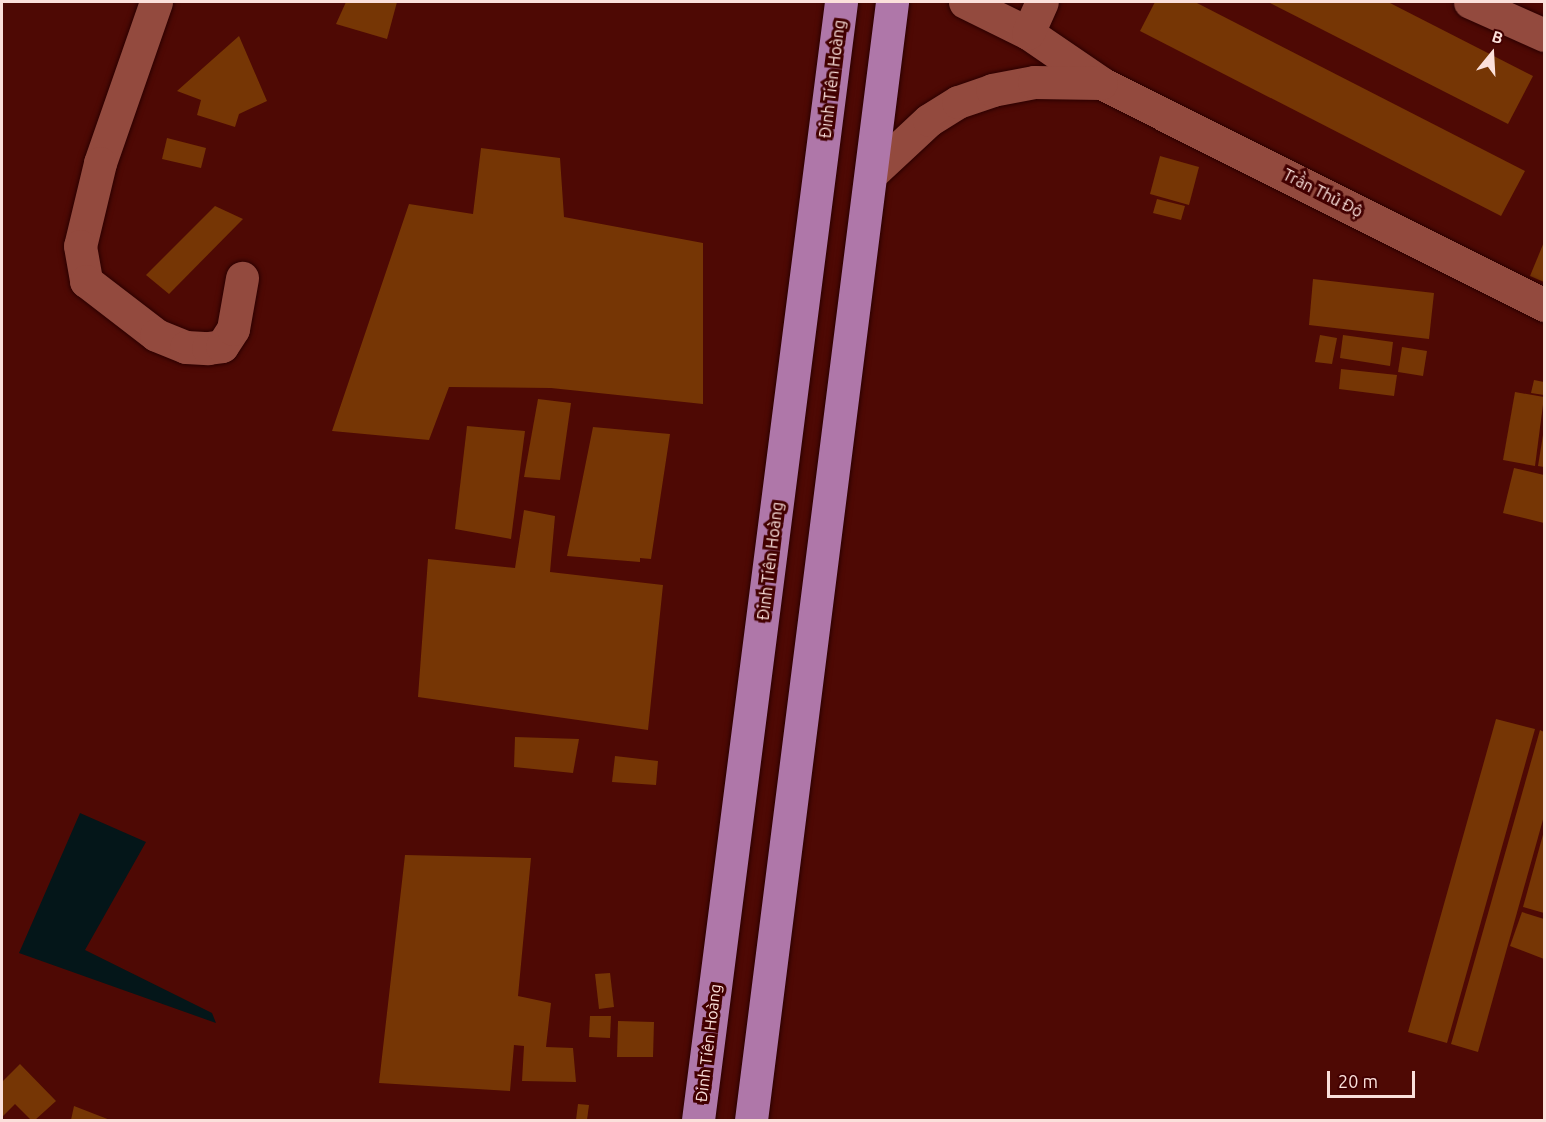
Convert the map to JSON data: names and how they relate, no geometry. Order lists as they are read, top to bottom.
{
  "streets": {
    "highway": ["Đinh Tiên Hoàng"],
    "street": ["Trần Thủ Độ"]
  },
  "scale_bar": "20 m",
  "north": "top"
}
